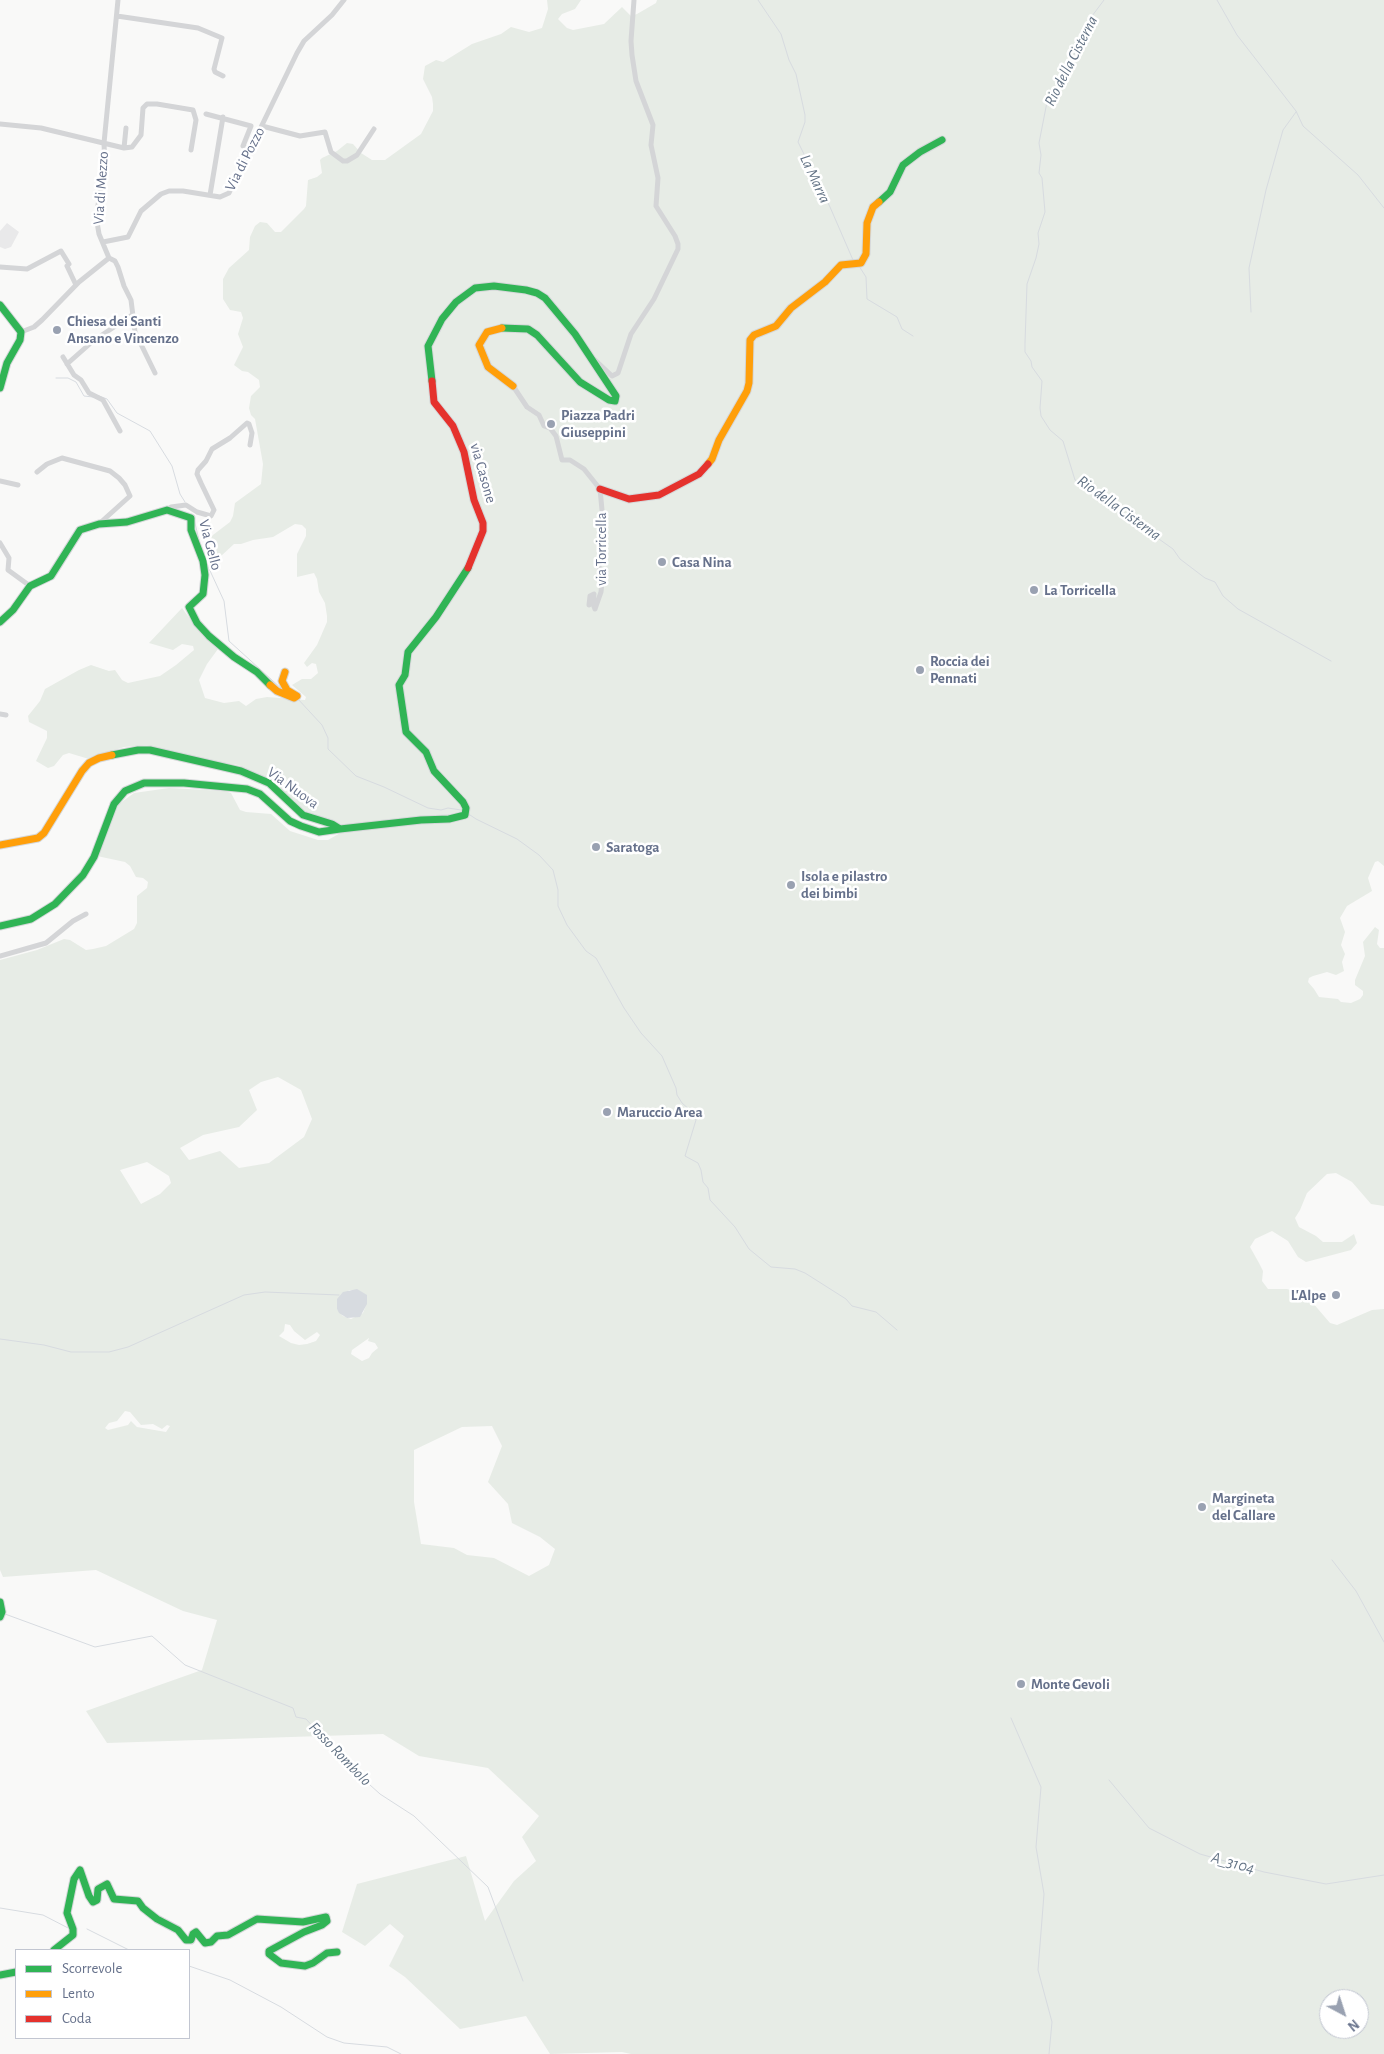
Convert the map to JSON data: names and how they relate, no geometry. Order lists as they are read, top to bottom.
{
  "streets": {
    "street": [
      "Via di Pozzo",
      "Via di Mezzo",
      "via Casone",
      "Via Gello",
      "via Torricella",
      "Via Nuova"
    ]
  },
  "crossings": [
    ["Via di Pozzo", "Via di Mezzo"],
    ["via Casone", "via Torricella"],
    ["via Casone", "Via Nuova"]
  ],
  "water": [
    "Rio della Cisterna",
    "La Marra",
    "Fosso Rombolo",
    "A_3104"
  ],
  "places": [
    "Chiesa dei Santi Ansano e Vincenzo",
    "Piazza Padri Giuseppini",
    "Casa Nina",
    "La Torricella",
    "Roccia dei Pennati",
    "Saratoga",
    "Isola e pilastro dei bimbi",
    "Maruccio Area",
    "L'Alpe",
    "Margineta del Callare",
    "Monte Gevoli"
  ],
  "legend": ["Scorrevole", "Lento", "Coda"],
  "north": "bottom right"
}
